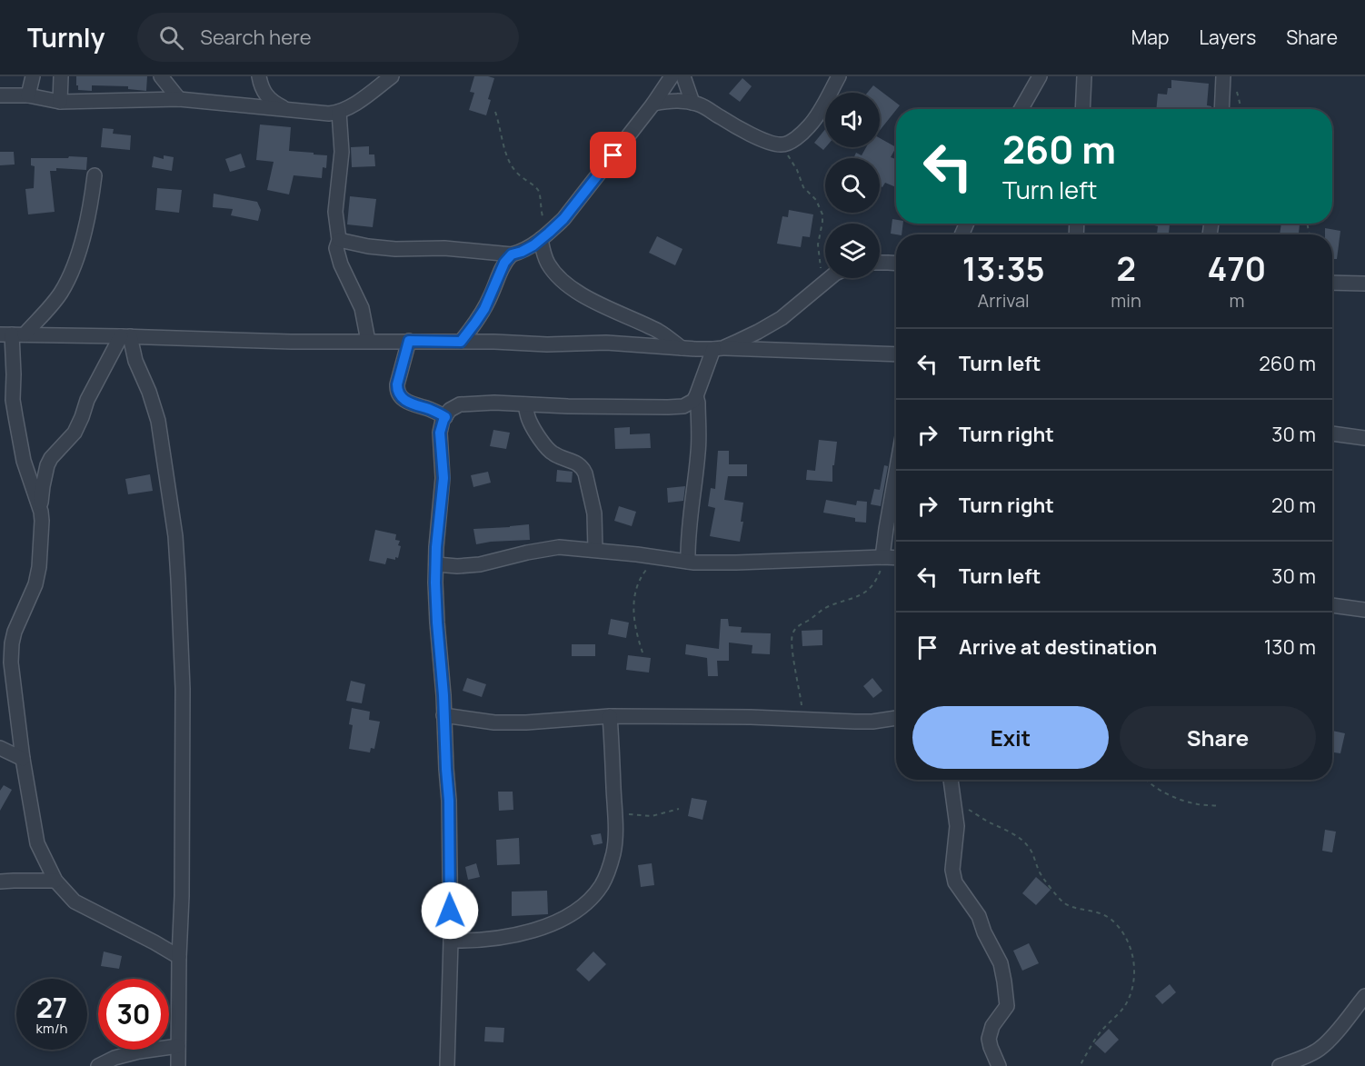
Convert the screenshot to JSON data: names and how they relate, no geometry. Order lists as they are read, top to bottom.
{
  "page": {
    "header": "Turnly",
    "search": "Search here",
    "nav": ["Map", "Layers", "Share"],
    "turn": ["260 m", "Turn left"],
    "eta": [
      "13:35",
      "Arrival",
      "2",
      "min",
      "470",
      "m"
    ],
    "list": [
      {
        "name": "Turn left",
        "value": "260 m"
      },
      {
        "name": "Turn right",
        "value": "30 m"
      },
      {
        "name": "Turn right",
        "value": "20 m"
      },
      {
        "name": "Turn left",
        "value": "30 m"
      },
      {
        "name": "Arrive at destination",
        "value": "130 m"
      }
    ],
    "buttons": ["Exit", "Share"],
    "speed": "27 km/h",
    "limit": "30"
  }
}
